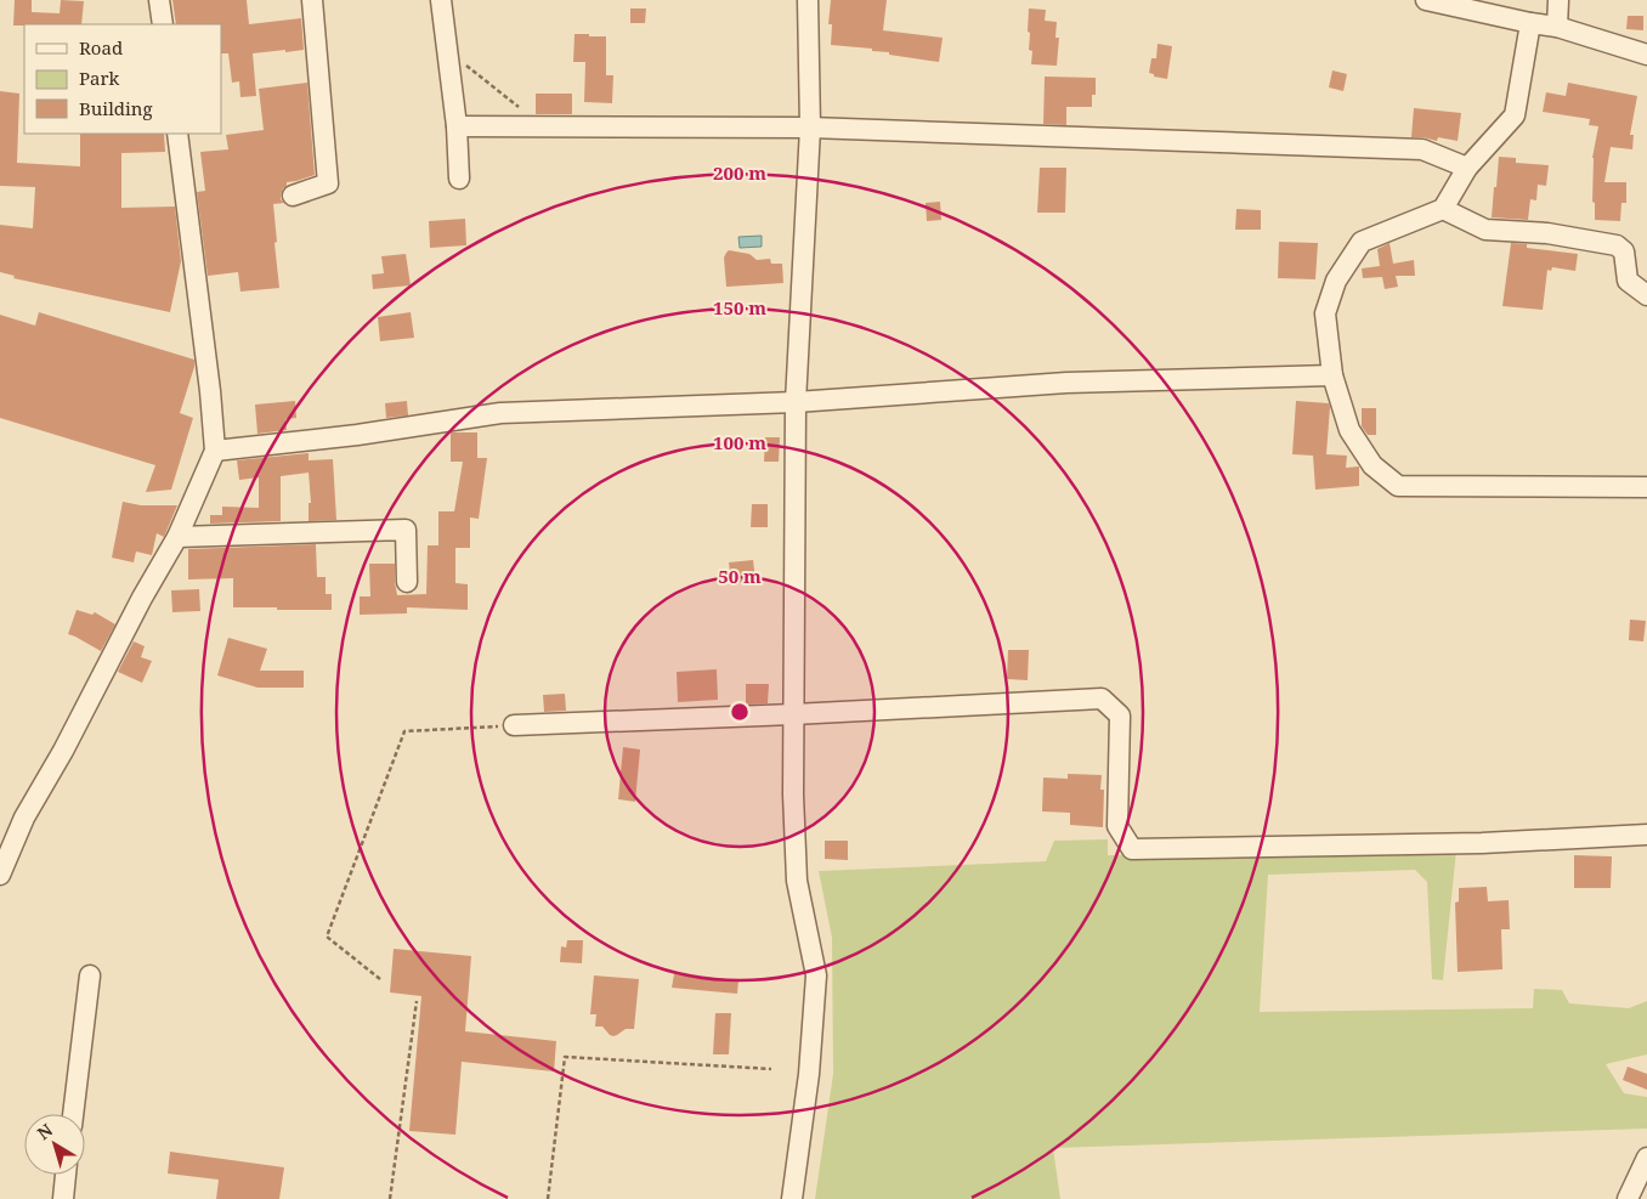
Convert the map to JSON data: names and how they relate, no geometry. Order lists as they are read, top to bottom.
{
  "legend": ["Road", "Park", "Building"],
  "north": "top left",
  "rings": [
    "200 m",
    "150 m",
    "100 m",
    "50 m"
  ]
}
